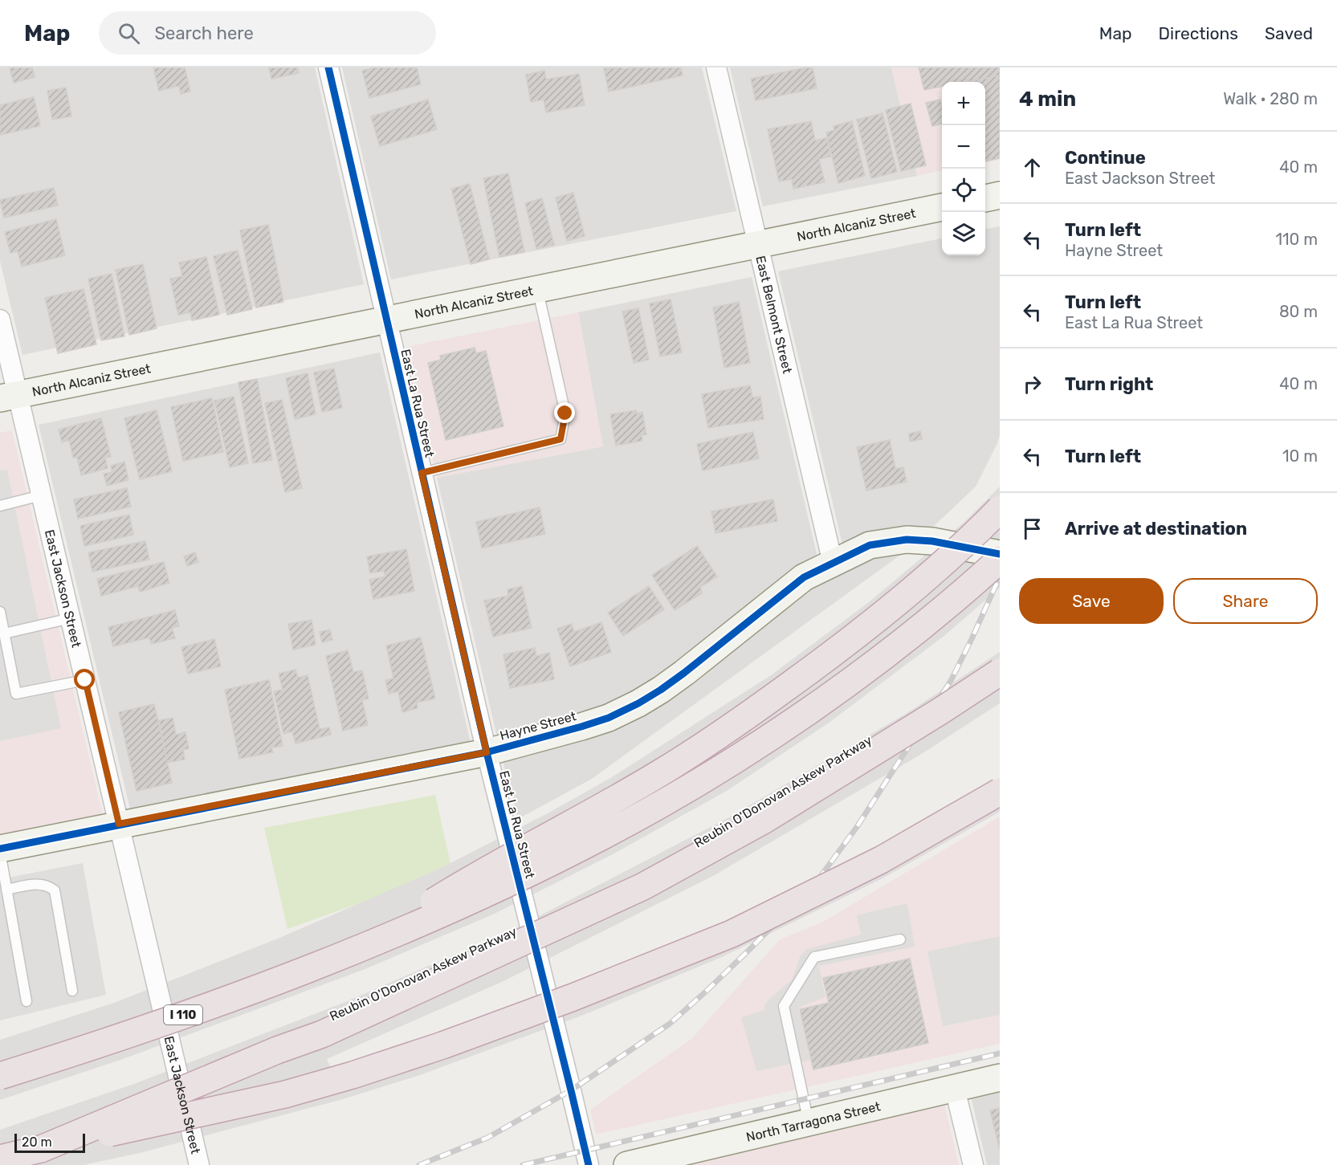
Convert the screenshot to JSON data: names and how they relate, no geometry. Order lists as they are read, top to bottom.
{
  "streets": {
    "highway": ["Reubin O'Donovan Askew Parkway", "I 110"],
    "street": [
      "North Alcaniz Street",
      "East Belmont Street",
      "East La Rua Street",
      "East Jackson Street",
      "Hayne Street",
      "North Tarragona Street"
    ]
  },
  "crossings": [
    ["North Alcaniz Street", "East Belmont Street"],
    ["North Alcaniz Street", "East La Rua Street"],
    ["North Alcaniz Street", "East Jackson Street"],
    ["East Belmont Street", "Hayne Street"],
    ["East La Rua Street", "Hayne Street"],
    ["East Jackson Street", "Hayne Street"]
  ],
  "scale_bar": "20 m",
  "page": {
    "header": "Map",
    "search": "Search here",
    "nav": ["Map", "Directions", "Saved"],
    "heading": ["4 min", "Walk · 280 m"],
    "map_buttons": ["+", "−"],
    "list": [
      ["Continue", "East Jackson Street", "40 m"],
      ["Turn left", "Hayne Street", "110 m"],
      ["Turn left", "East La Rua Street", "80 m"],
      ["Turn right", "40 m"],
      ["Turn left", "10 m"],
      "Arrive at destination"
    ],
    "buttons": ["Save", "Share"],
    "scale": "20 m"
  }
}
